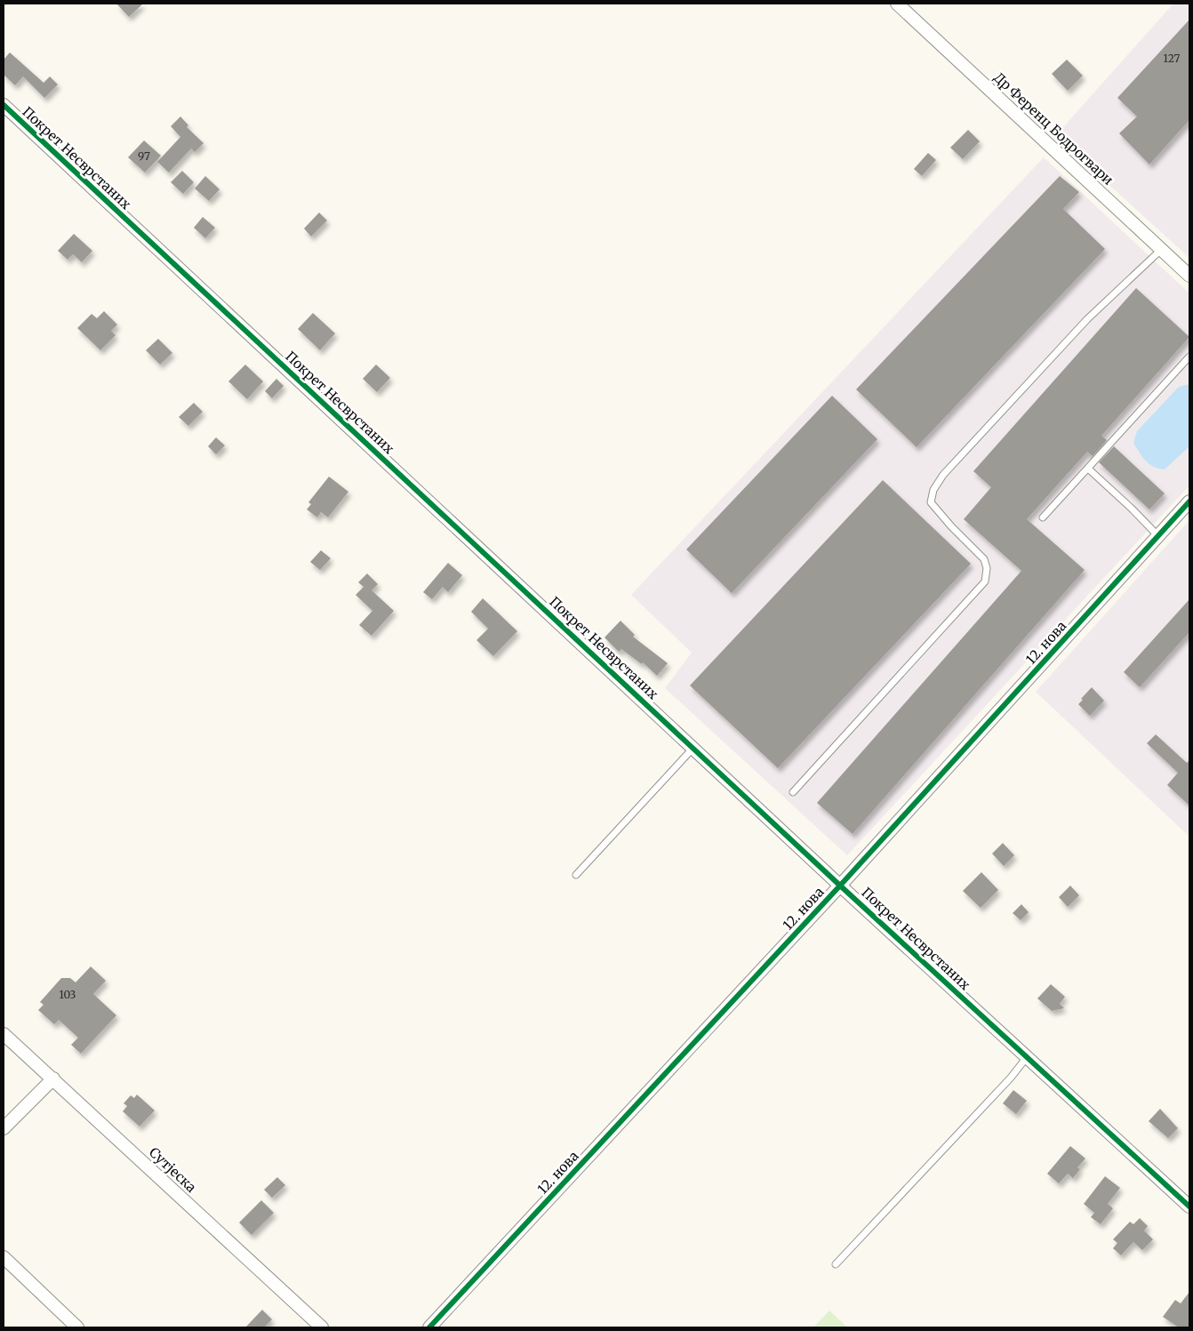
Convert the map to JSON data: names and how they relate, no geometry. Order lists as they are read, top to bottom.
{
  "streets": {
    "street": [
      "Др Ференц Бодрогвари",
      "Покрет Несврстаних",
      "12. нова",
      "Сутјеска"
    ]
  },
  "crossings": [
    ["Покрет Несврстаних", "12. нова"]
  ],
  "house_numbers": ["127", "97", "103"]
}
